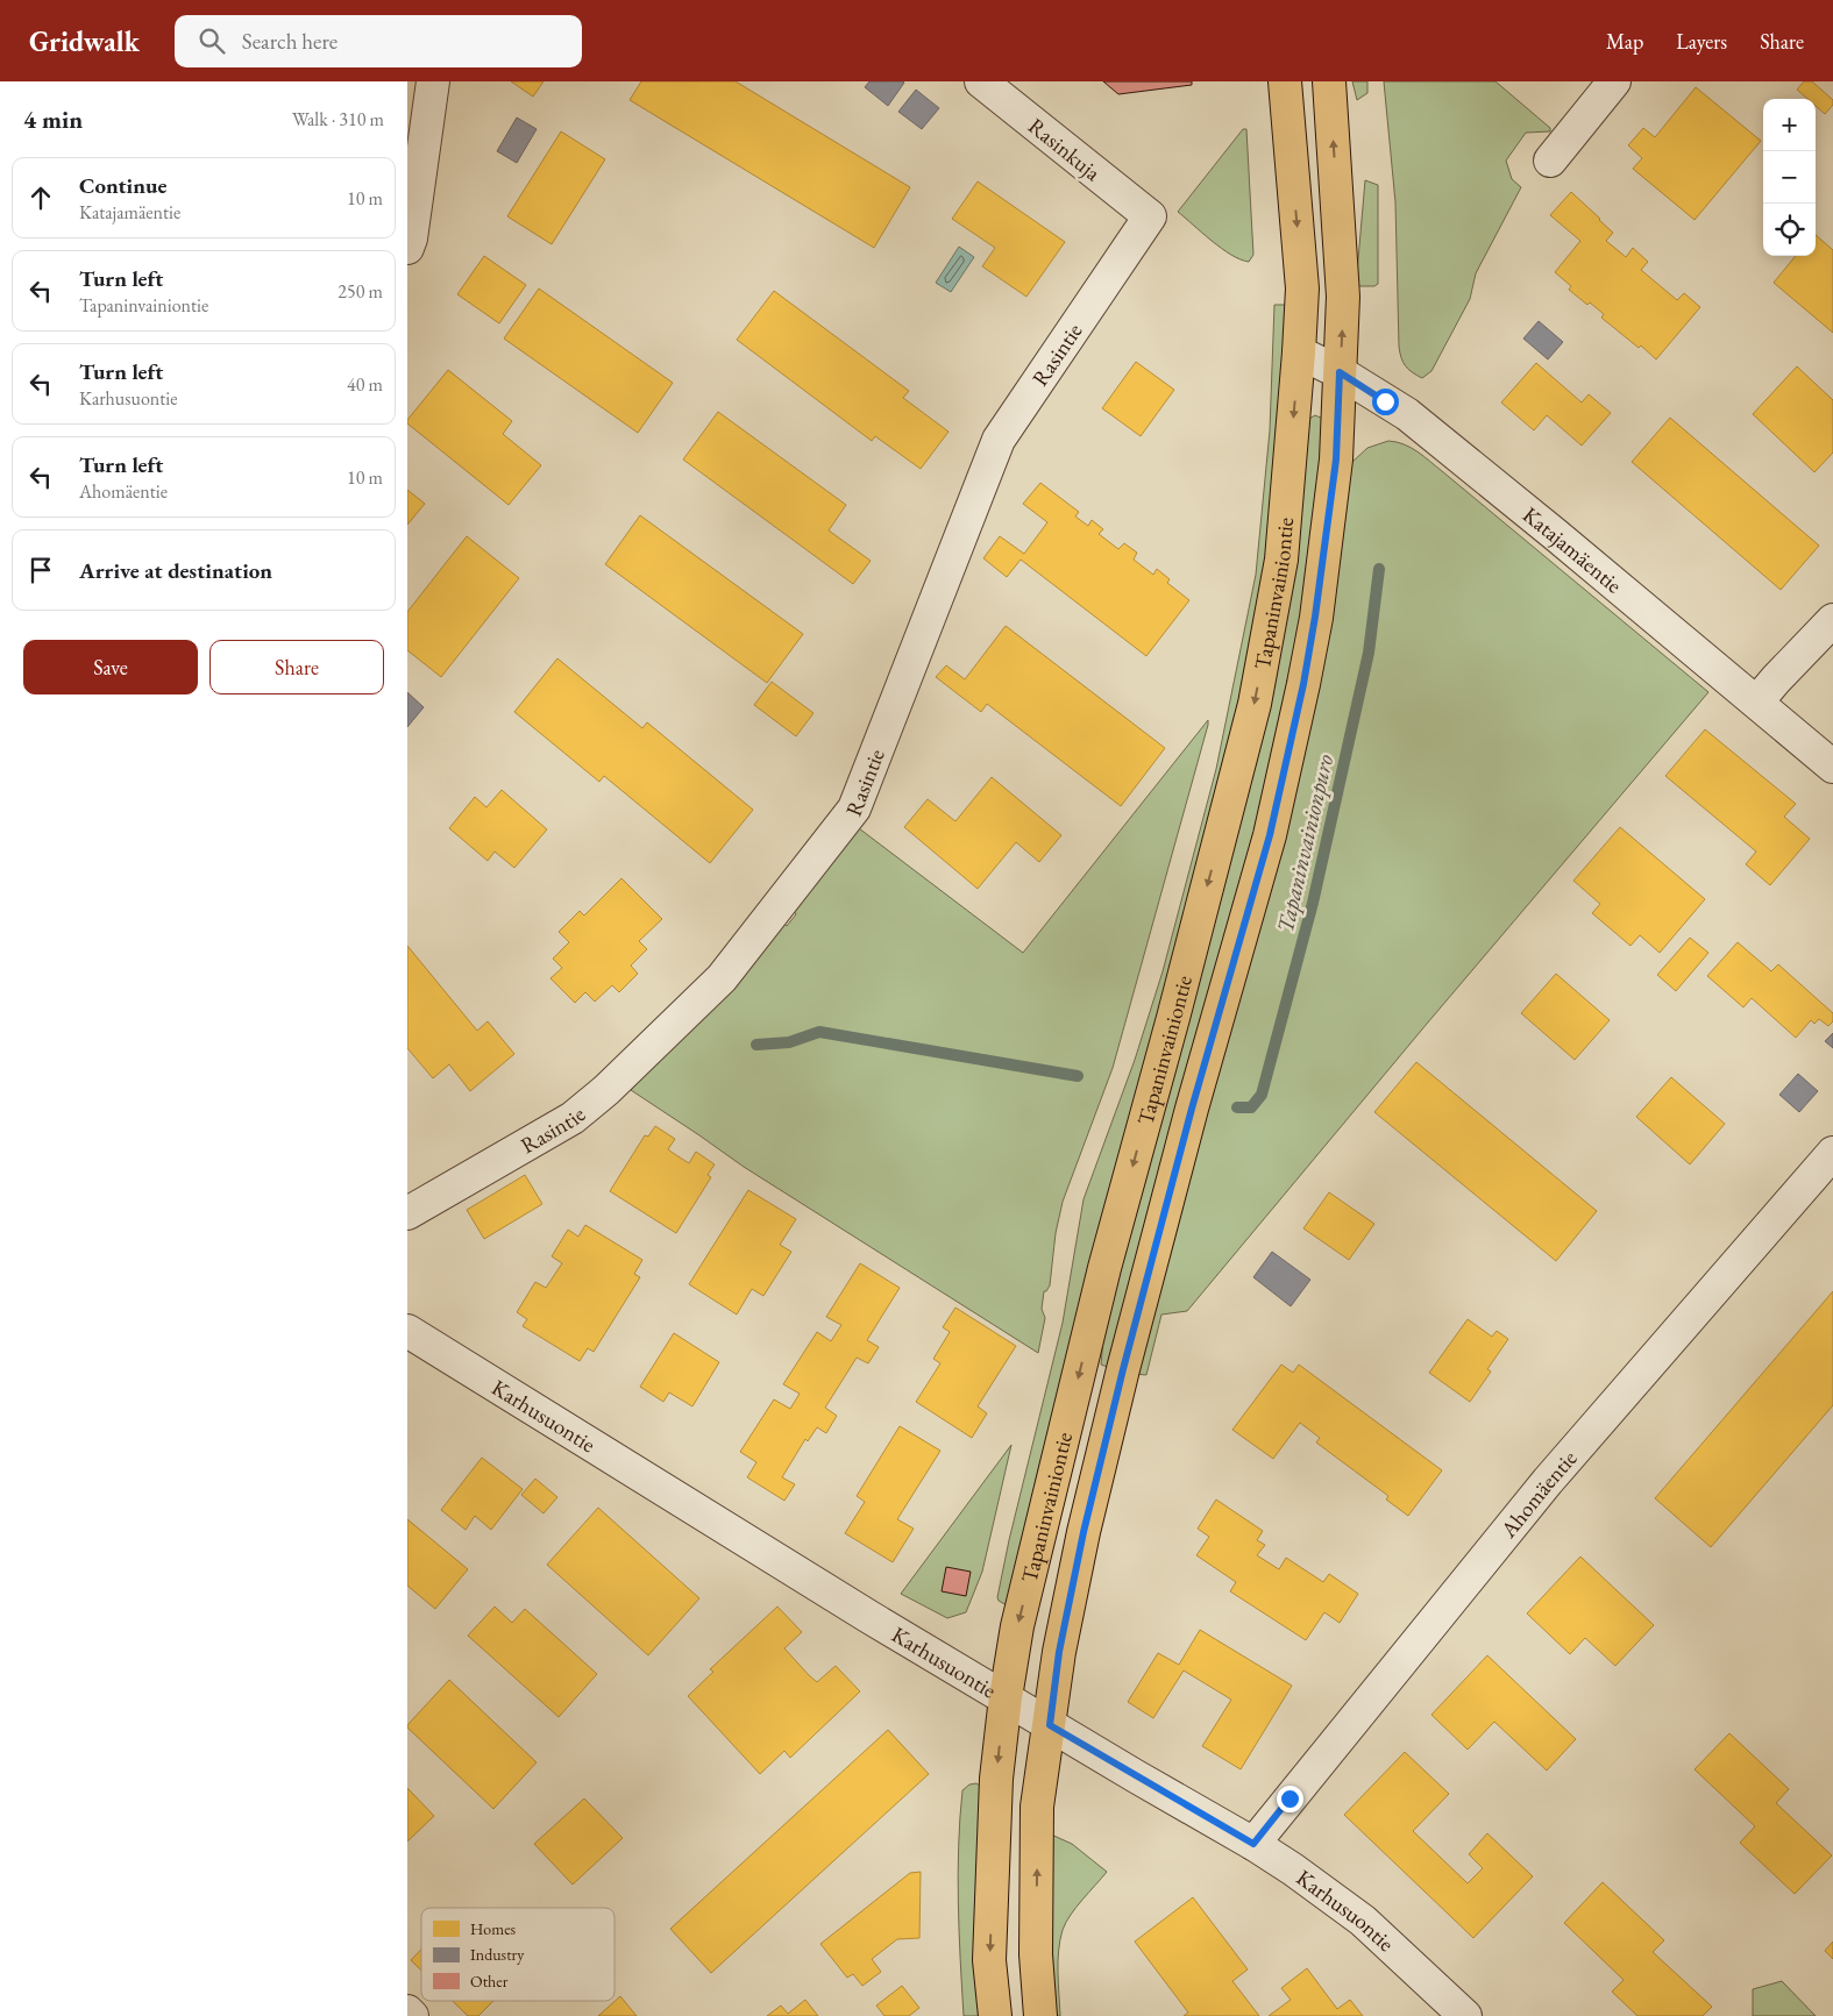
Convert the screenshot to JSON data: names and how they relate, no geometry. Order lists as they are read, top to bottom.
{
  "streets": {
    "main road": ["Tapaninvainiontie"],
    "street": [
      "Rasinkuja",
      "Rasintie",
      "Katajamäentie",
      "Karhusuontie",
      "Ahomäentie"
    ]
  },
  "crossings": [
    ["Rasinkuja", "Rasintie"],
    ["Katajamäentie", "Tapaninvainiontie"],
    ["Tapaninvainiontie", "Karhusuontie"],
    ["Karhusuontie", "Ahomäentie"]
  ],
  "water": ["Tapaninvainionpuro"],
  "legend": ["Homes", "Industry", "Other"],
  "page": {
    "header": "Gridwalk",
    "search": "Search here",
    "nav": ["Map", "Layers", "Share"],
    "heading": ["4 min", "Walk · 310 m"],
    "map_buttons": ["+", "−"],
    "list": [
      ["Continue", "Katajamäentie", "10 m"],
      ["Turn left", "Tapaninvainiontie", "250 m"],
      ["Turn left", "Karhusuontie", "40 m"],
      ["Turn left", "Ahomäentie", "10 m"],
      "Arrive at destination"
    ],
    "buttons": ["Save", "Share"]
  }
}
